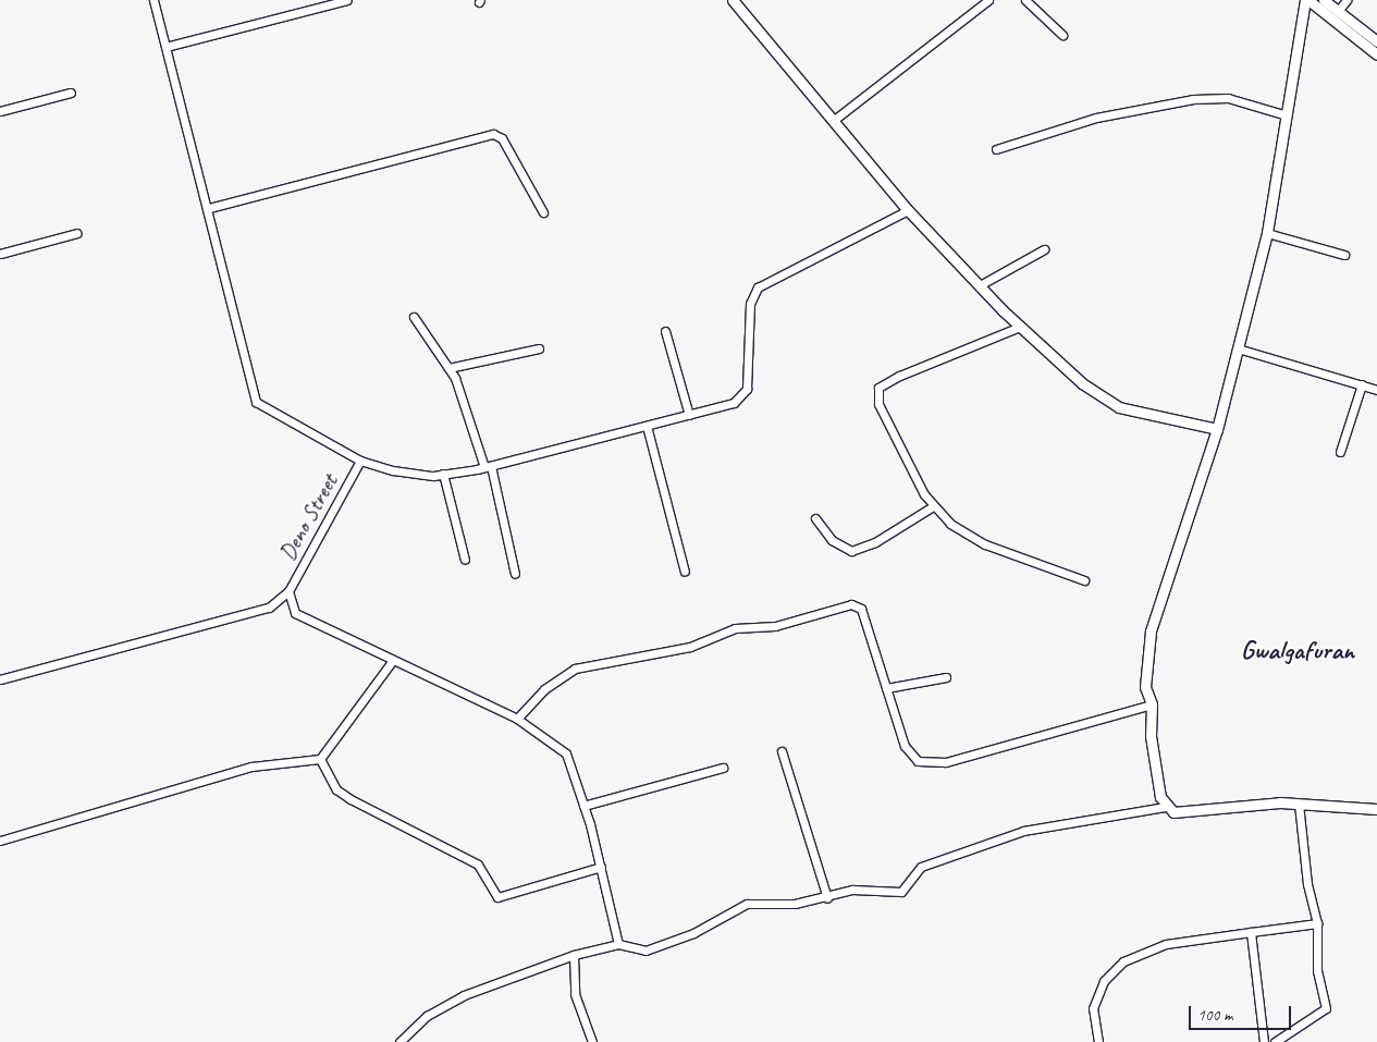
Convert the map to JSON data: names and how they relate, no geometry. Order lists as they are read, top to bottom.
{
  "streets": {
    "street": ["Deno Street"]
  },
  "districts": ["Gwalgafuran"],
  "scale_bar": "100 m"
}
